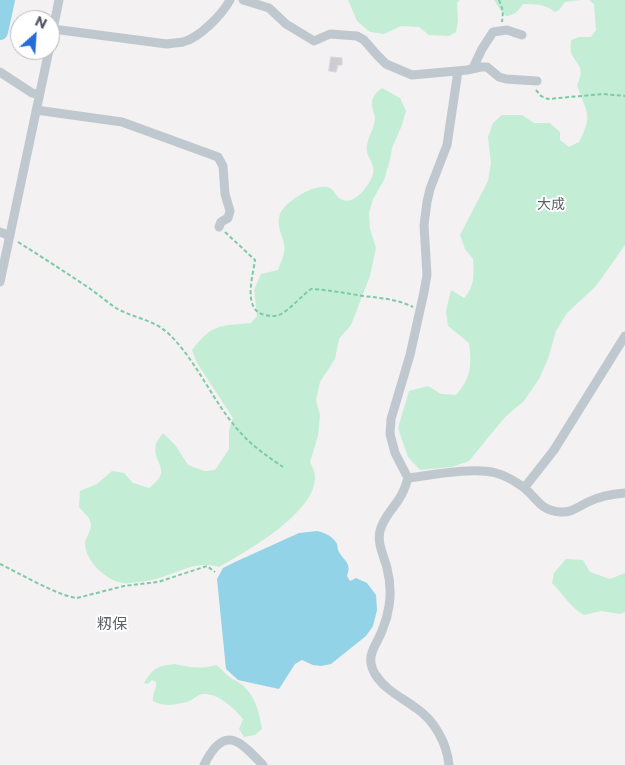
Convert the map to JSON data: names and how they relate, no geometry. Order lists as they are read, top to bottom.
{
  "districts": ["大成", "籾保"],
  "north": "top right"
}
